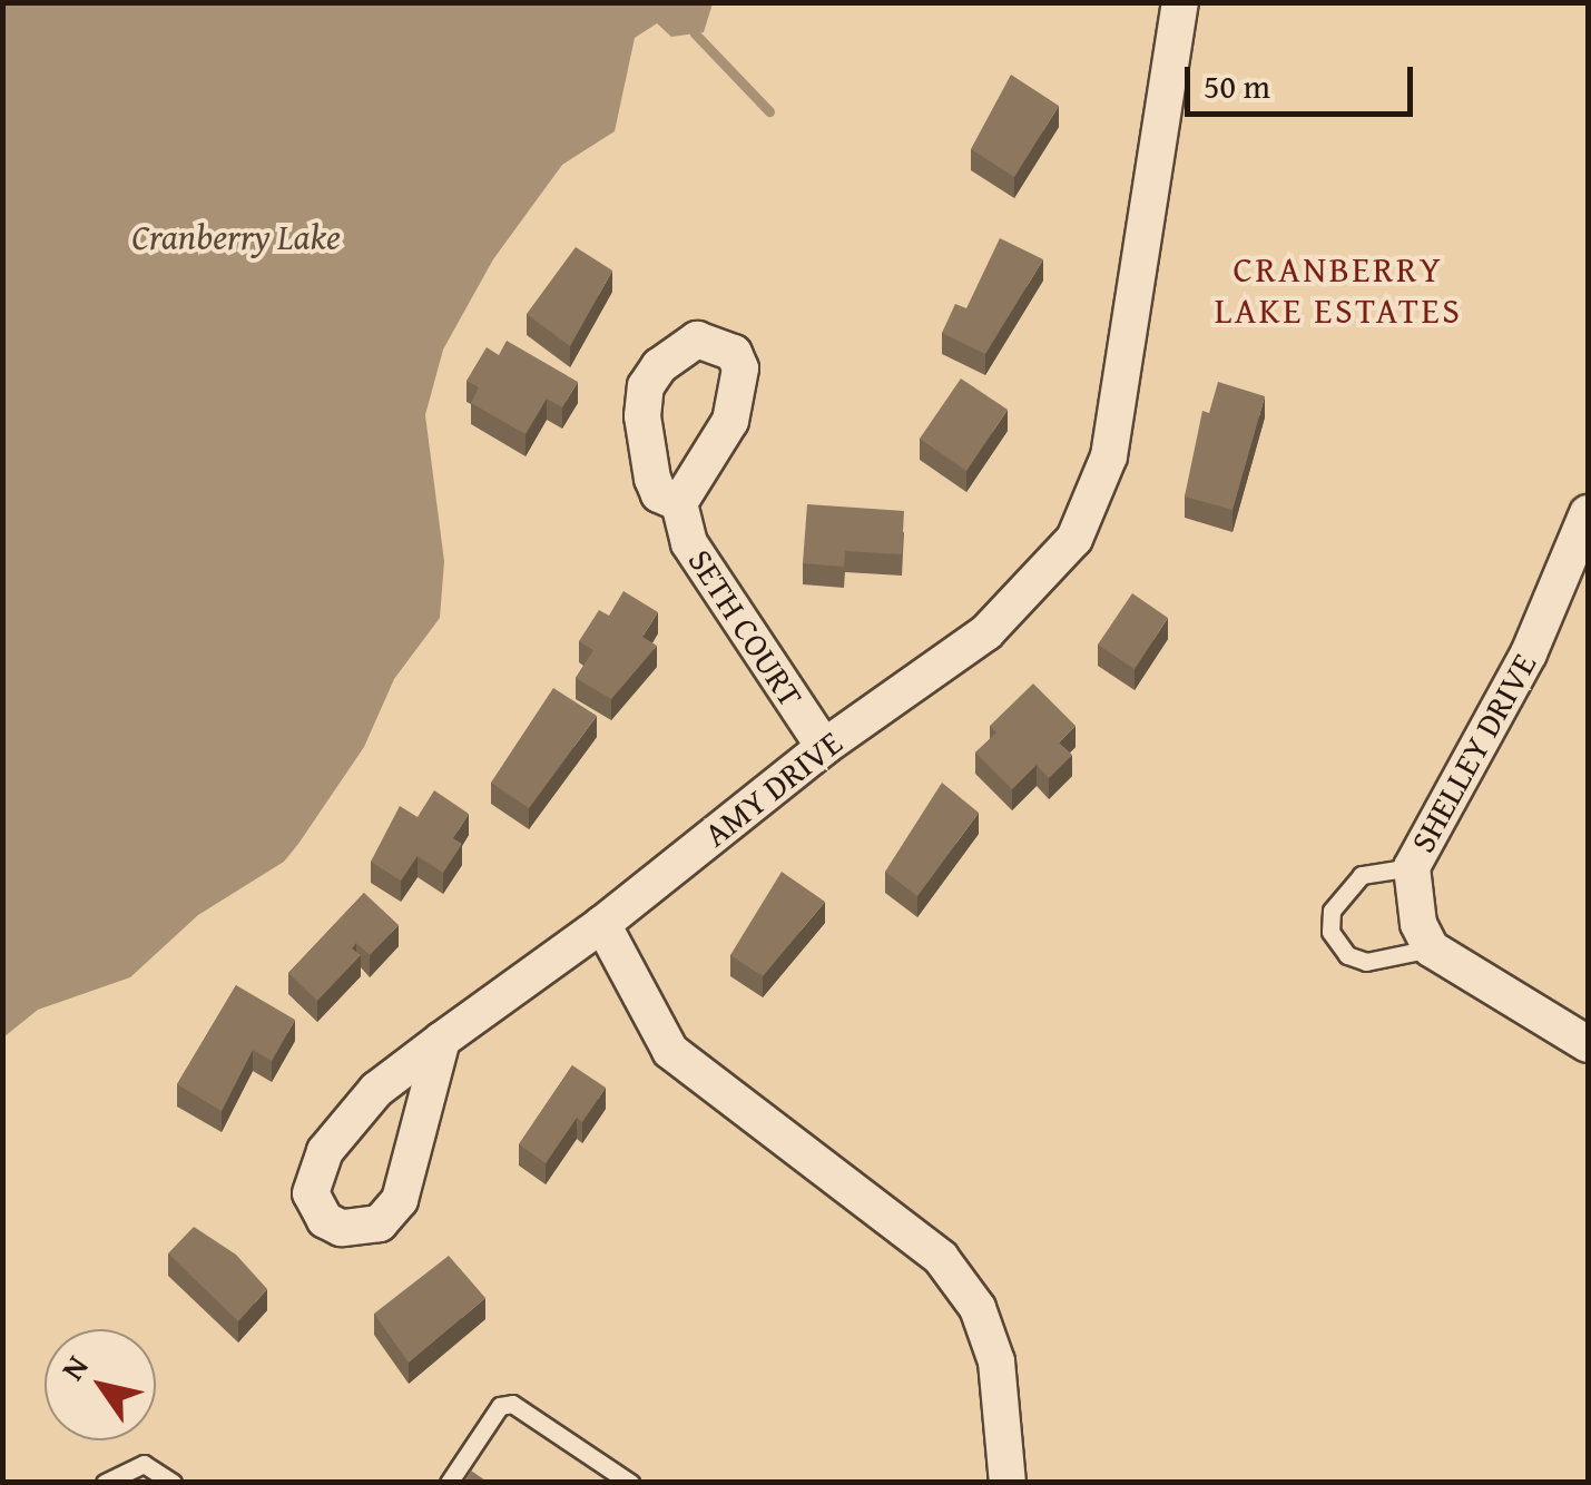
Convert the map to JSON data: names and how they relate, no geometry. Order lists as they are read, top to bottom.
{
  "streets": {
    "street": ["SETH COURT", "SHELLEY DRIVE", "AMY DRIVE"]
  },
  "crossings": [
    ["SETH COURT", "AMY DRIVE"]
  ],
  "districts": ["CRANBERRY LAKE ESTATES"],
  "water": ["Cranberry Lake"],
  "scale_bar": "50 m",
  "north": "top left"
}
